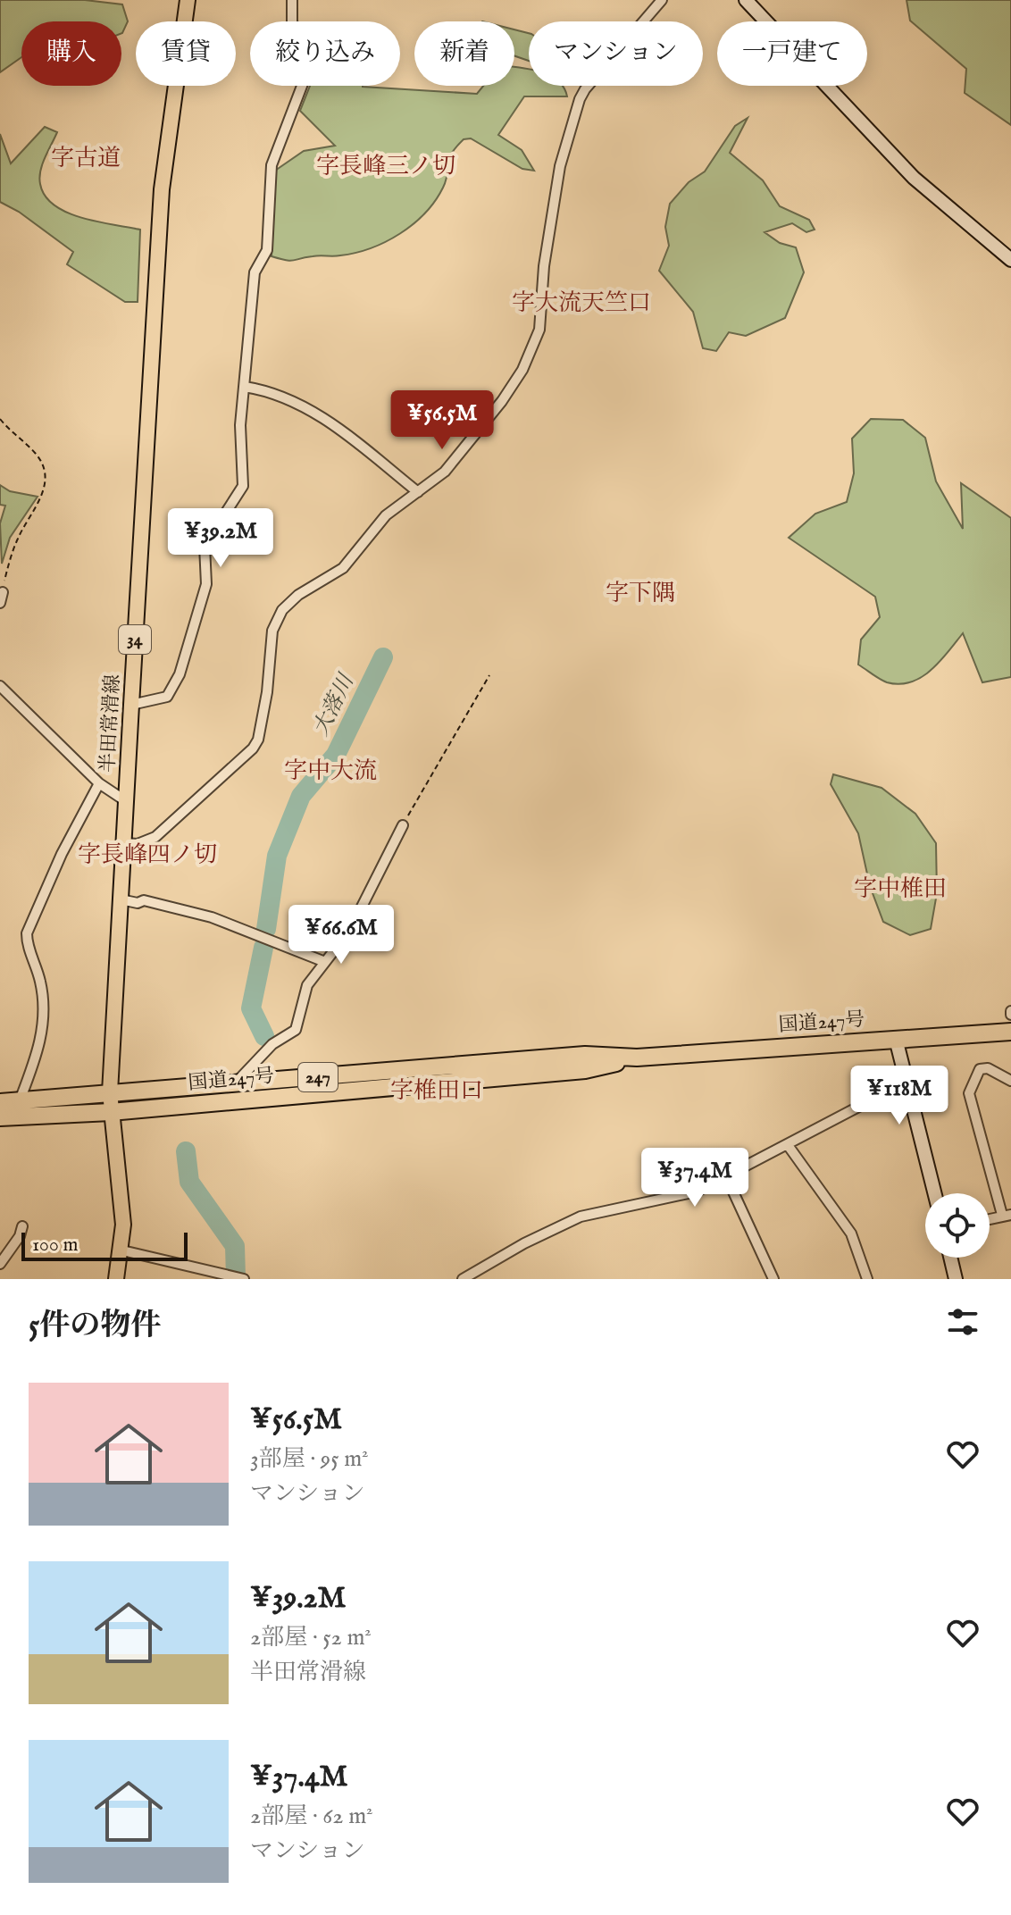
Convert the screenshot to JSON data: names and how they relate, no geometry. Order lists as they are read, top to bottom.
{
  "streets": {
    "highway": ["国道247号", "247"],
    "main road": ["34", "半田常滑線"]
  },
  "crossings": [
    ["半田常滑線", "国道247号"]
  ],
  "districts": [
    "字古道",
    "字長峰三ノ切",
    "字大流天竺口",
    "字下隅",
    "字中大流",
    "字長峰四ノ切",
    "字中椎田",
    "字椎田口"
  ],
  "water": ["大落川"],
  "scale_bar": "100 m",
  "page": {
    "chip": [
      "購入",
      "賃貸",
      "絞り込み",
      "新着",
      "マンション",
      "一戸建て"
    ],
    "price": [
      "¥56.5M",
      "¥39.2M",
      "¥66.6M",
      "¥118M",
      "¥37.4M"
    ],
    "scale": "100 m",
    "heading": "5件の物件",
    "list": [
      {
        "name": "¥56.5M",
        "note": "3部屋 · 95 m² · マンション"
      },
      {
        "name": "¥39.2M",
        "note": "2部屋 · 52 m² · 半田常滑線"
      },
      {
        "name": "¥37.4M",
        "note": "2部屋 · 62 m² · マンション"
      }
    ]
  }
}
